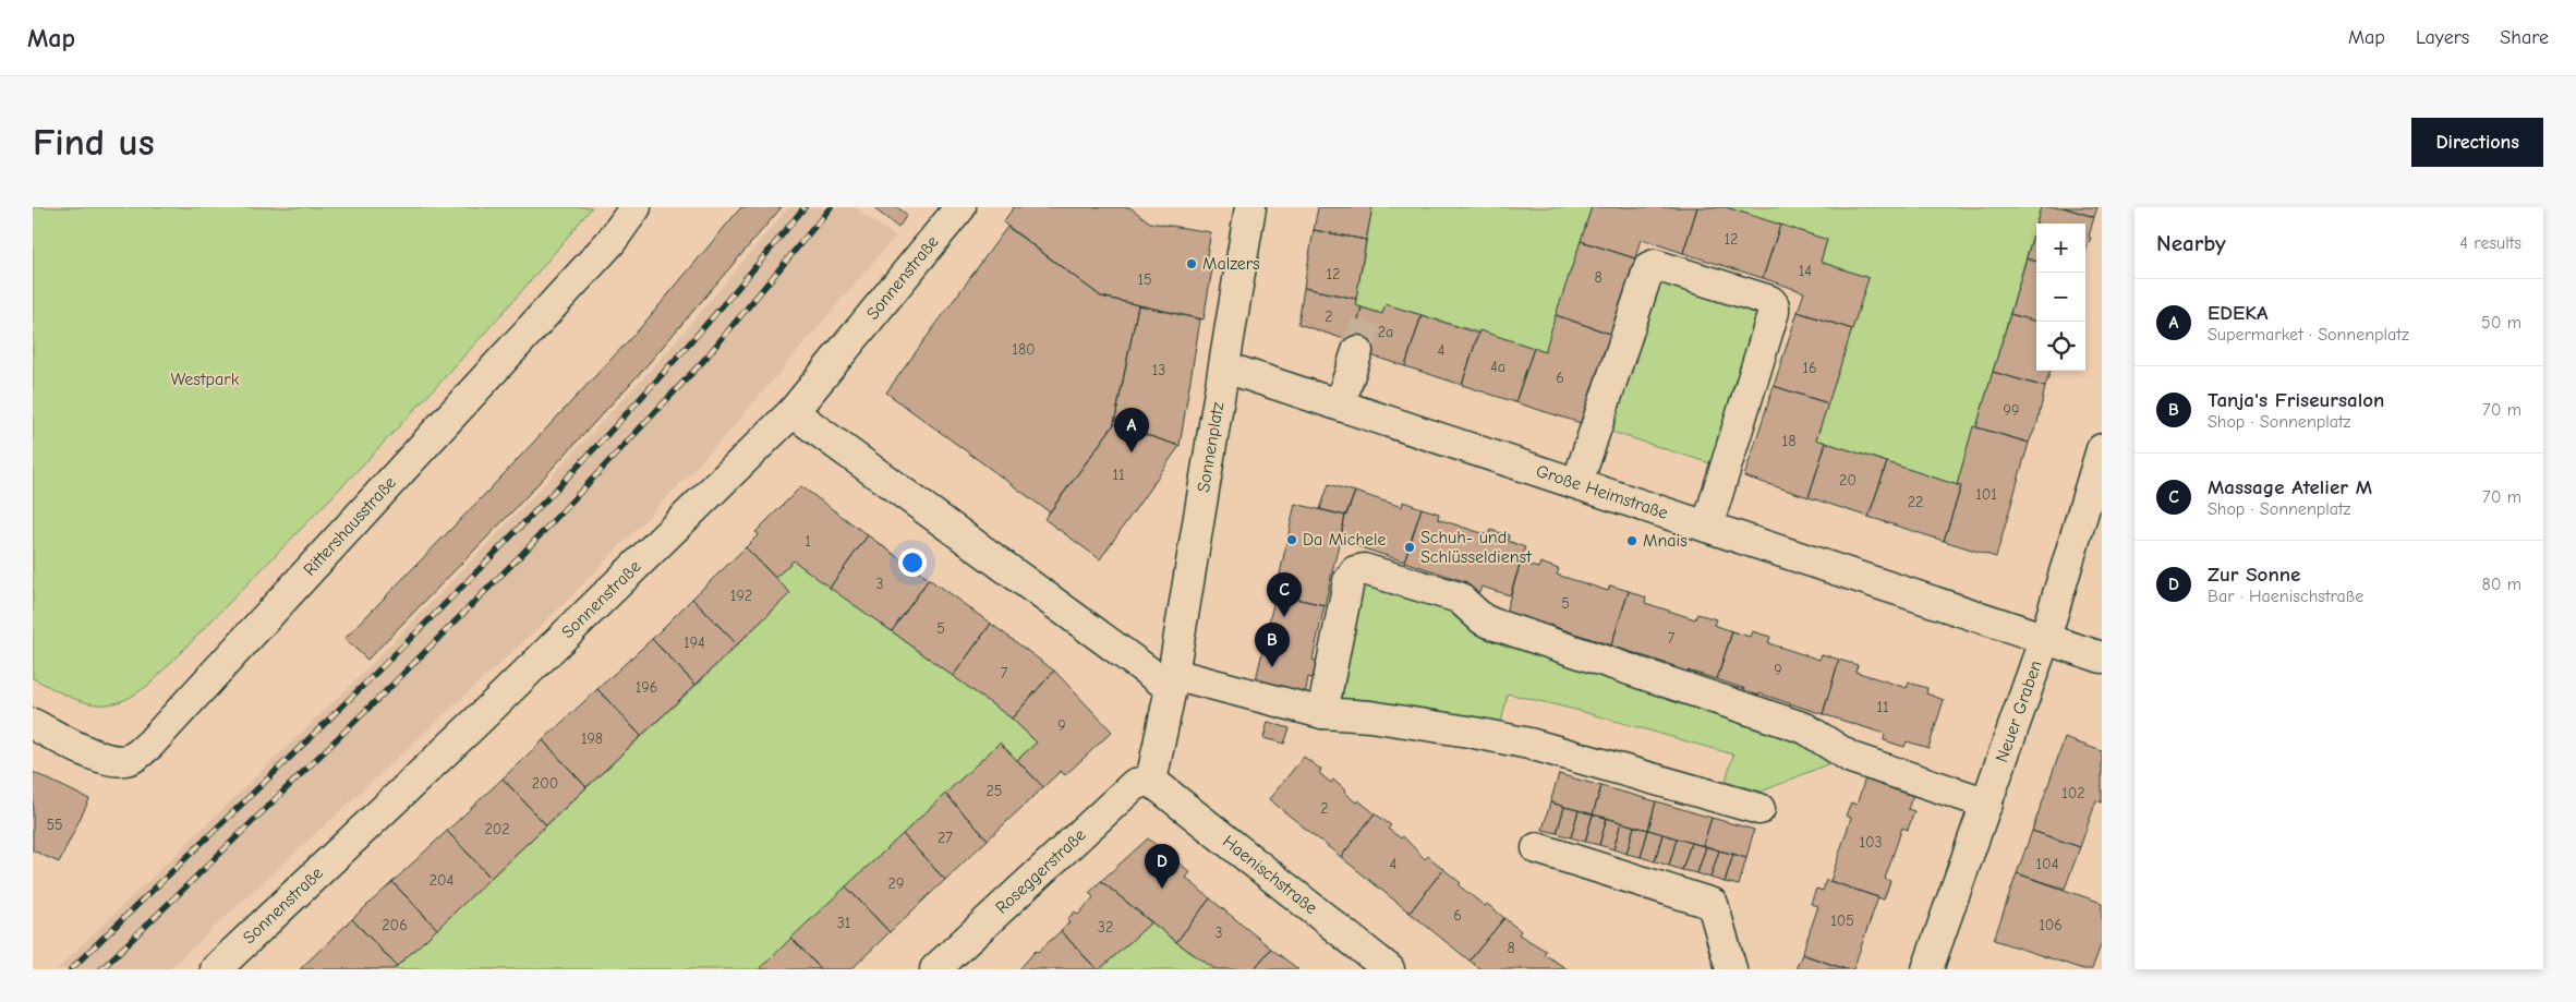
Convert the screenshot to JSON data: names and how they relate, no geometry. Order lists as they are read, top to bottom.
{
  "streets": {
    "street": [
      "Sonnenstraße",
      "Sonnenplatz",
      "Große Heimstraße",
      "Rittershausstraße",
      "Neuer Graben",
      "Roseggerstraße",
      "Haenischstraße"
    ]
  },
  "crossings": [
    ["Sonnenplatz", "Große Heimstraße"],
    ["Sonnenplatz", "Roseggerstraße"],
    ["Sonnenplatz", "Haenischstraße"],
    ["Große Heimstraße", "Neuer Graben"],
    ["Roseggerstraße", "Haenischstraße"]
  ],
  "parks": ["Westpark"],
  "places": [
    "Malzers",
    "Da Michele",
    "Mnais",
    "Schuh- und Schlüsseldienst"
  ],
  "house_numbers": [
    "12",
    "14",
    "12",
    "8",
    "15",
    "2",
    "2a",
    "180",
    "4",
    "4a",
    "16",
    "13",
    "6",
    "99",
    "18",
    "11",
    "20",
    "101",
    "22",
    "1",
    "3",
    "192",
    "5",
    "5",
    "7",
    "194",
    "9",
    "7",
    "196",
    "11",
    "9",
    "198",
    "200",
    "25",
    "102",
    "2",
    "55",
    "202",
    "27",
    "103",
    "4",
    "104",
    "204",
    "29",
    "6",
    "105",
    "31",
    "206",
    "106",
    "32",
    "3",
    "8"
  ],
  "page": {
    "header": "Map",
    "nav": ["Map", "Layers", "Share"],
    "buttons": "Directions",
    "title": "Find us",
    "heading": ["Nearby", "4 results"],
    "map_buttons": ["+", "−"],
    "list": [
      {
        "mark": "A",
        "name": "EDEKA",
        "note": "Supermarket · Sonnenplatz",
        "value": "50 m"
      },
      {
        "mark": "B",
        "name": "Tanja's Friseursalon",
        "note": "Shop · Sonnenplatz",
        "value": "70 m"
      },
      {
        "mark": "C",
        "name": "Massage Atelier M",
        "note": "Shop · Sonnenplatz",
        "value": "70 m"
      },
      {
        "mark": "D",
        "name": "Zur Sonne",
        "note": "Bar · Haenischstraße",
        "value": "80 m"
      }
    ],
    "pins": [
      "A",
      "C",
      "B",
      "D"
    ]
  }
}
